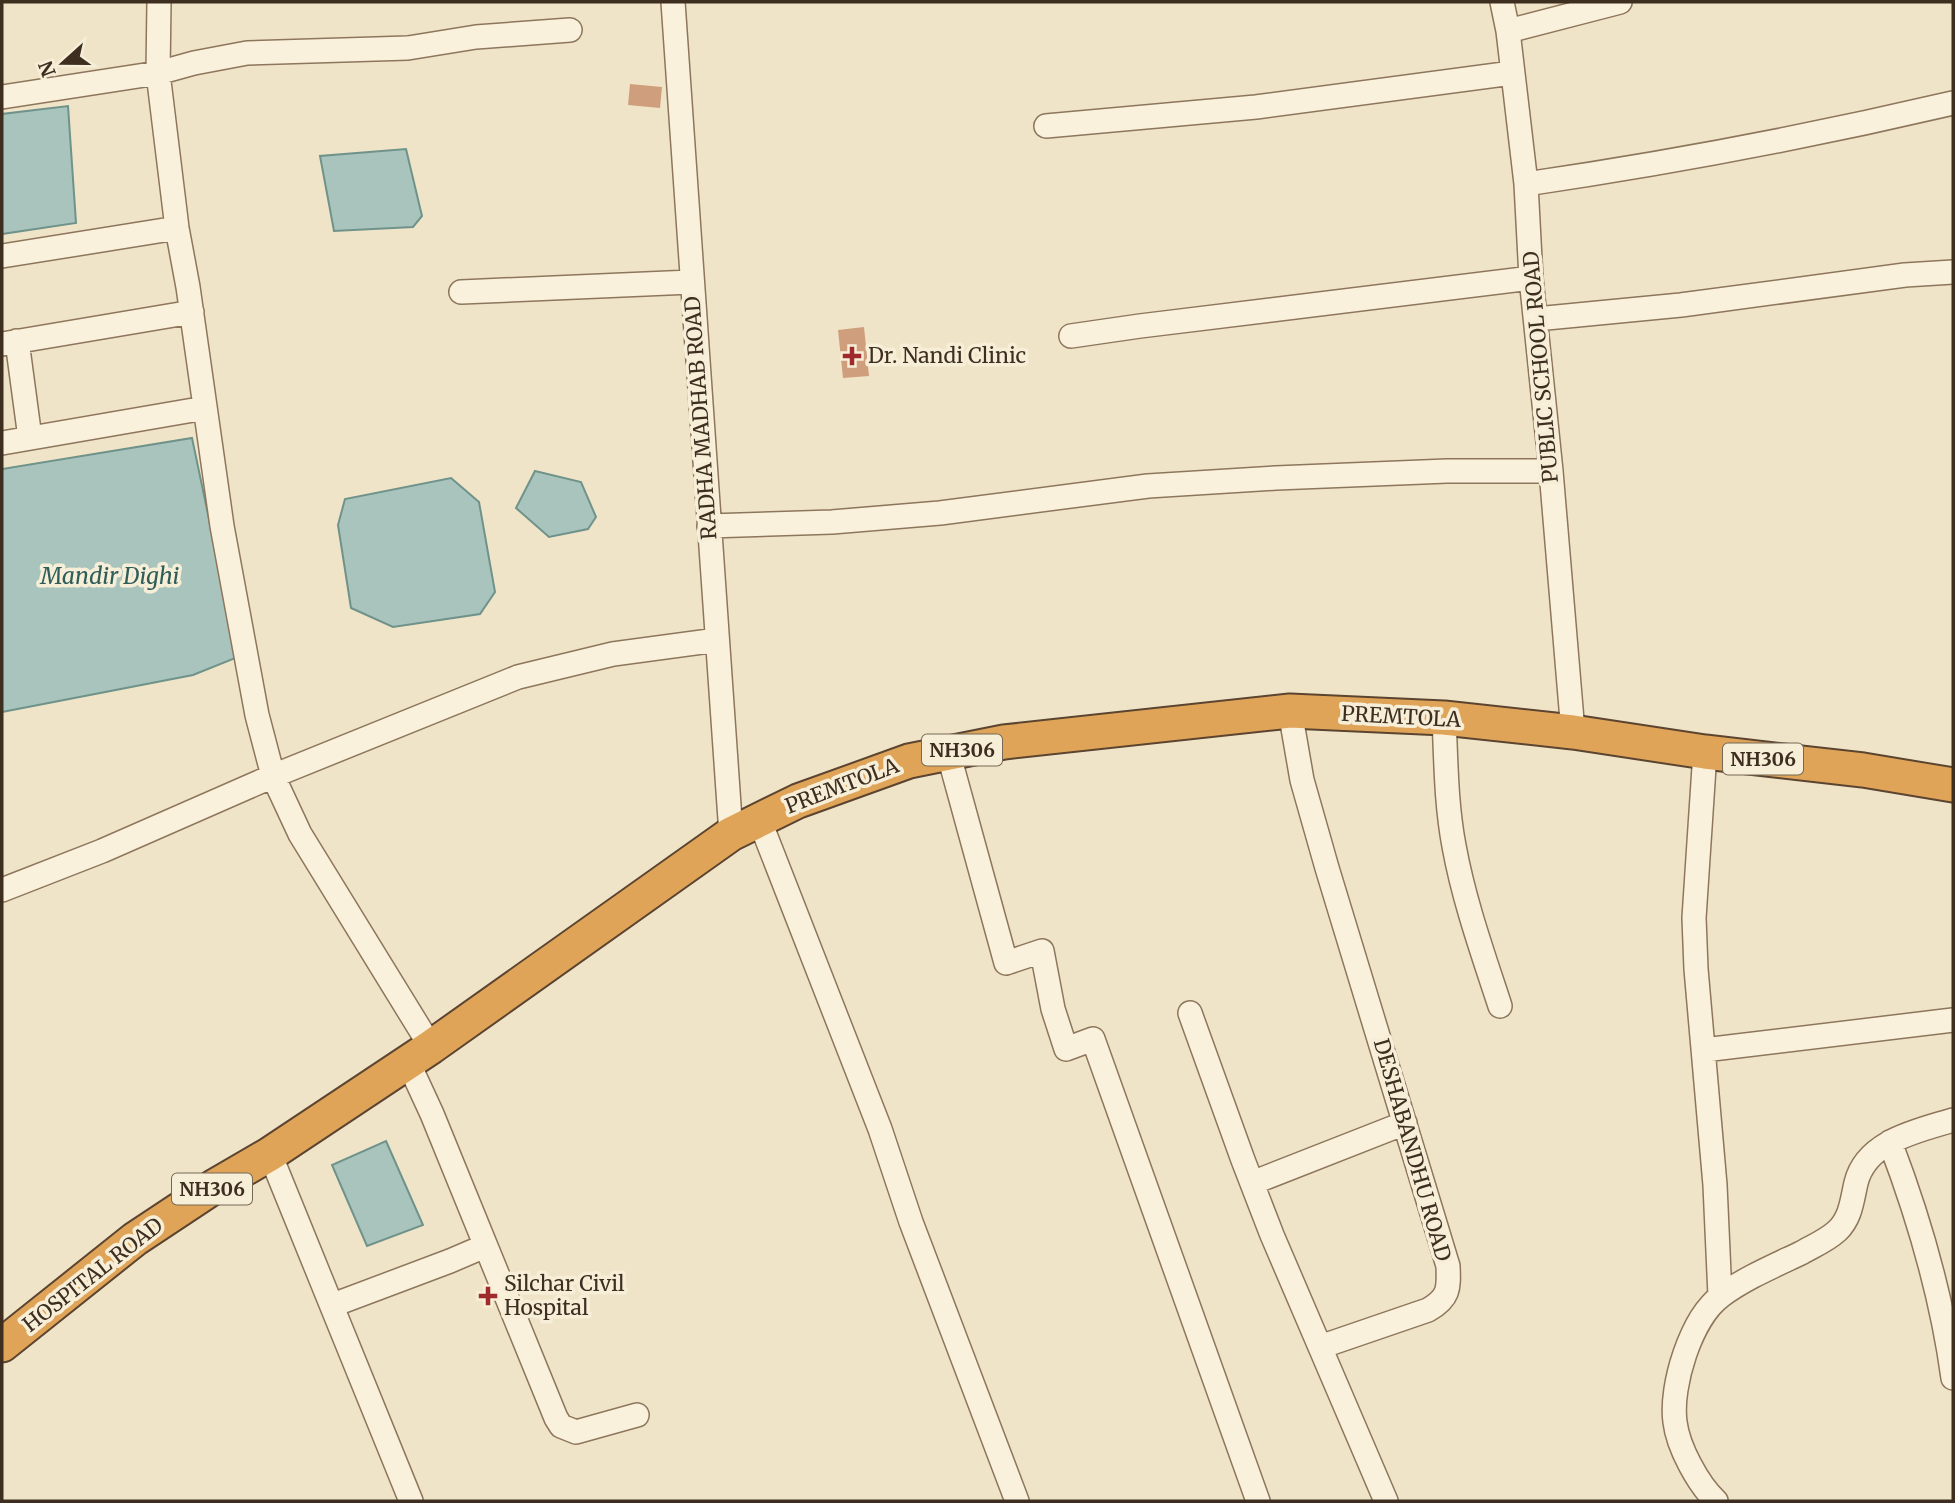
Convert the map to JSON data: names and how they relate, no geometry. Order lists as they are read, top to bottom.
{
  "streets": {
    "highway": ["PREMTOLA", "NH306", "HOSPITAL ROAD"],
    "street": ["PUBLIC SCHOOL ROAD", "RADHA MADHAB ROAD", "DESHABANDHU ROAD"]
  },
  "crossings": [
    ["PUBLIC SCHOOL ROAD", "PREMTOLA"],
    ["PUBLIC SCHOOL ROAD", "NH306"],
    ["RADHA MADHAB ROAD", "PREMTOLA"],
    ["PREMTOLA", "NH306"],
    ["PREMTOLA", "DESHABANDHU ROAD"],
    ["PREMTOLA", "HOSPITAL ROAD"]
  ],
  "water": ["Mandir Dighi"],
  "places": {
    "health": ["Dr. Nandi Clinic", "Silchar Civil Hospital"]
  },
  "north": "left"
}
